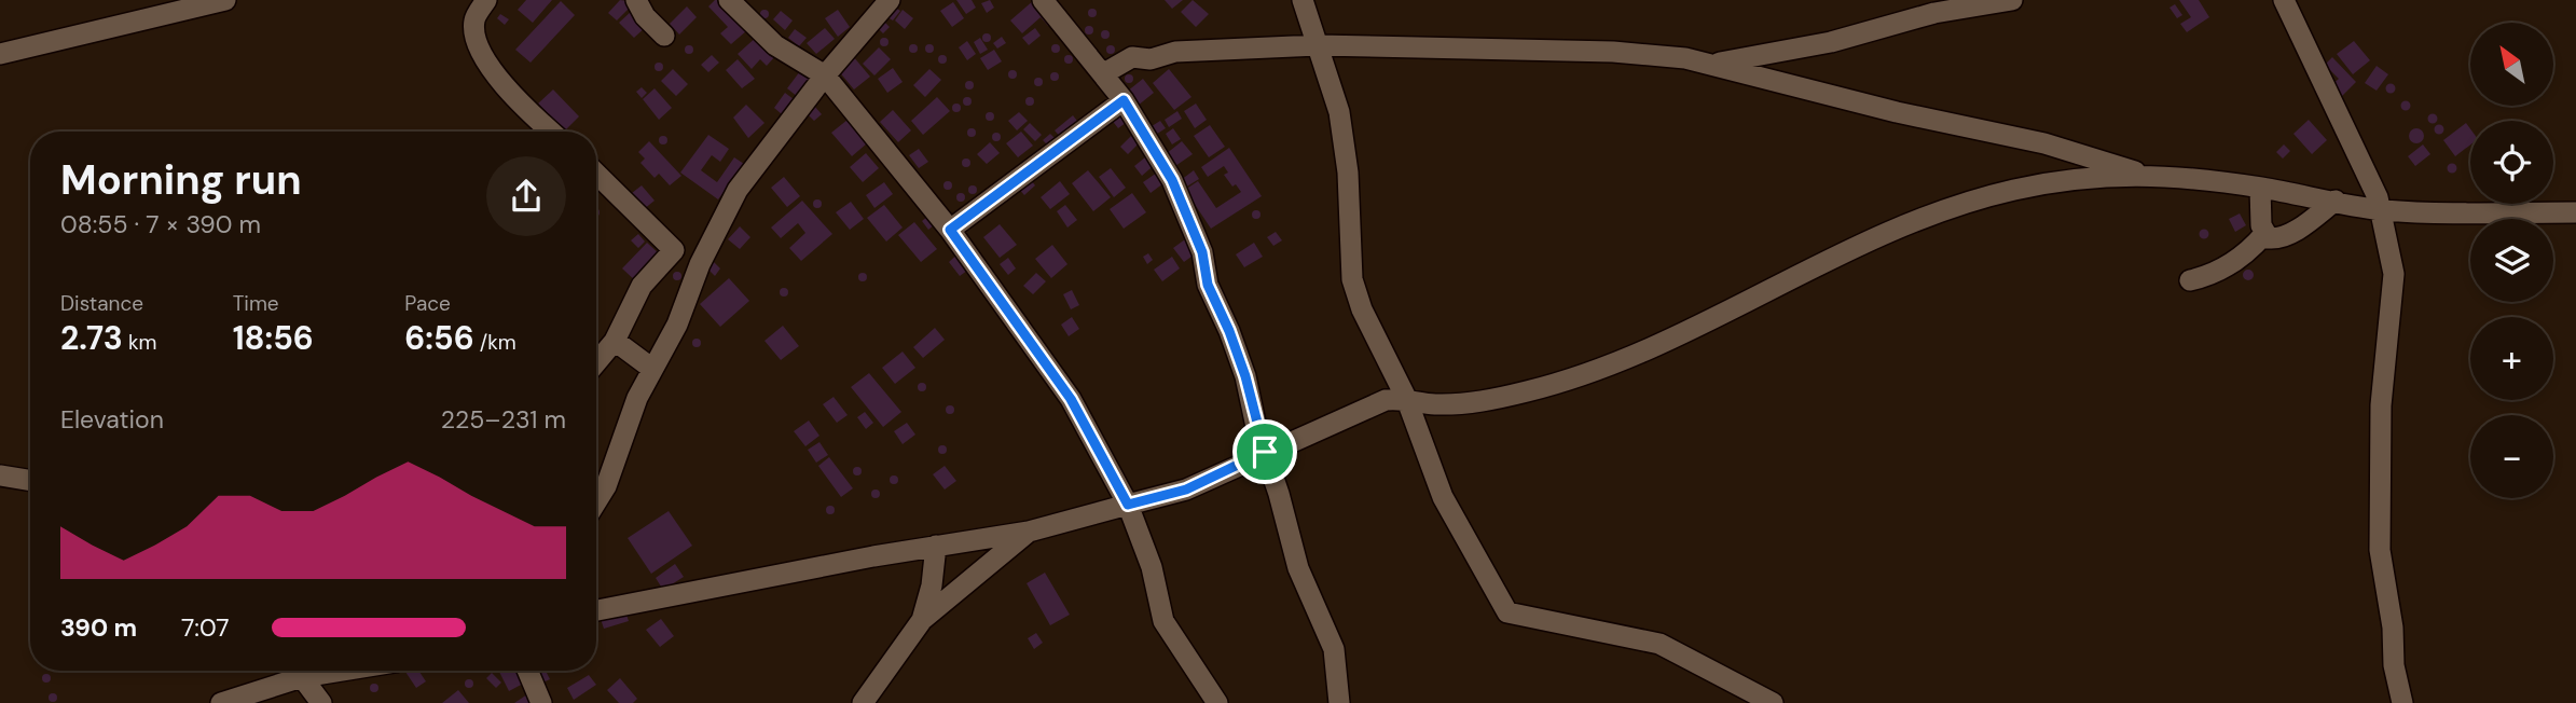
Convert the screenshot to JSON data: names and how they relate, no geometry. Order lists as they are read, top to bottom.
{
  "north": "top left",
  "page": {
    "map_buttons": ["+", "−"],
    "heading": ["Morning run", "08:55 · 7 × 390 m"],
    "stats": [
      ["Distance", "2.73 km"],
      ["Time", "18:56"],
      ["Pace", "6:56 /km"]
    ],
    "chart": ["Elevation", "225–231 m"],
    "list": [
      {
        "name": "390 m",
        "note": "7:07"
      }
    ]
  }
}
